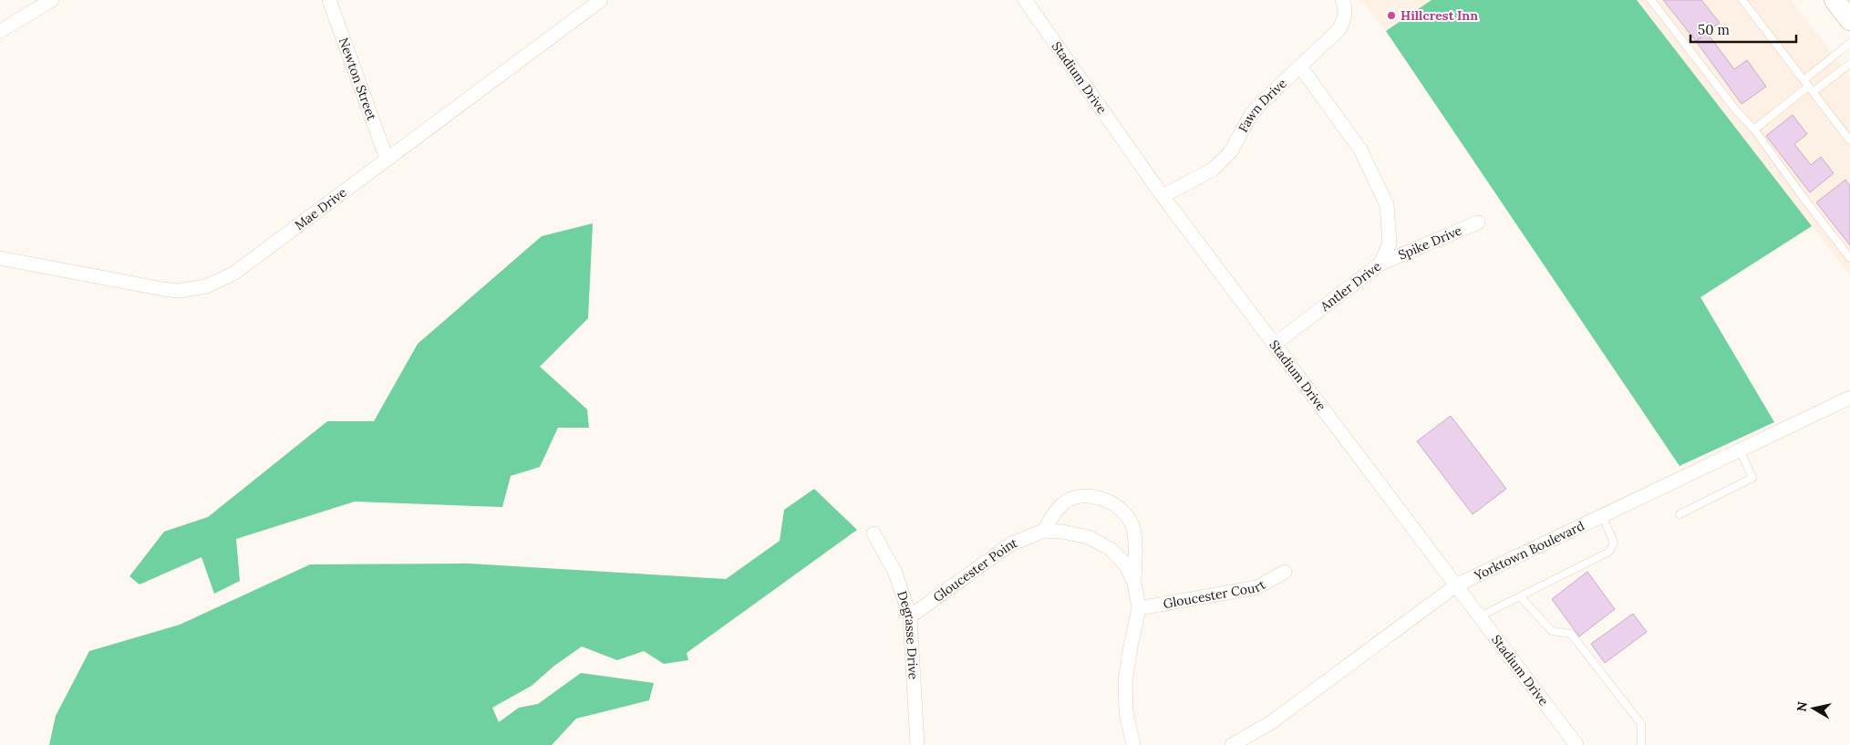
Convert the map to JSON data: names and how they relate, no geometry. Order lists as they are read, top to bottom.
{
  "streets": {
    "street": [
      "Stadium Drive",
      "Newton Street",
      "Fawn Drive",
      "Mae Drive",
      "Spike Drive",
      "Antler Drive",
      "Yorktown Boulevard",
      "Gloucester Point",
      "Gloucester Court",
      "Degrasse Drive"
    ]
  },
  "crossings": [
    ["Stadium Drive", "Fawn Drive"],
    ["Stadium Drive", "Antler Drive"],
    ["Stadium Drive", "Yorktown Boulevard"],
    ["Newton Street", "Mae Drive"],
    ["Fawn Drive", "Antler Drive"],
    ["Spike Drive", "Antler Drive"],
    ["Gloucester Point", "Gloucester Court"],
    ["Gloucester Point", "Degrasse Drive"]
  ],
  "places": ["Hillcrest Inn"],
  "scale_bar": "50 m",
  "north": "left"
}
